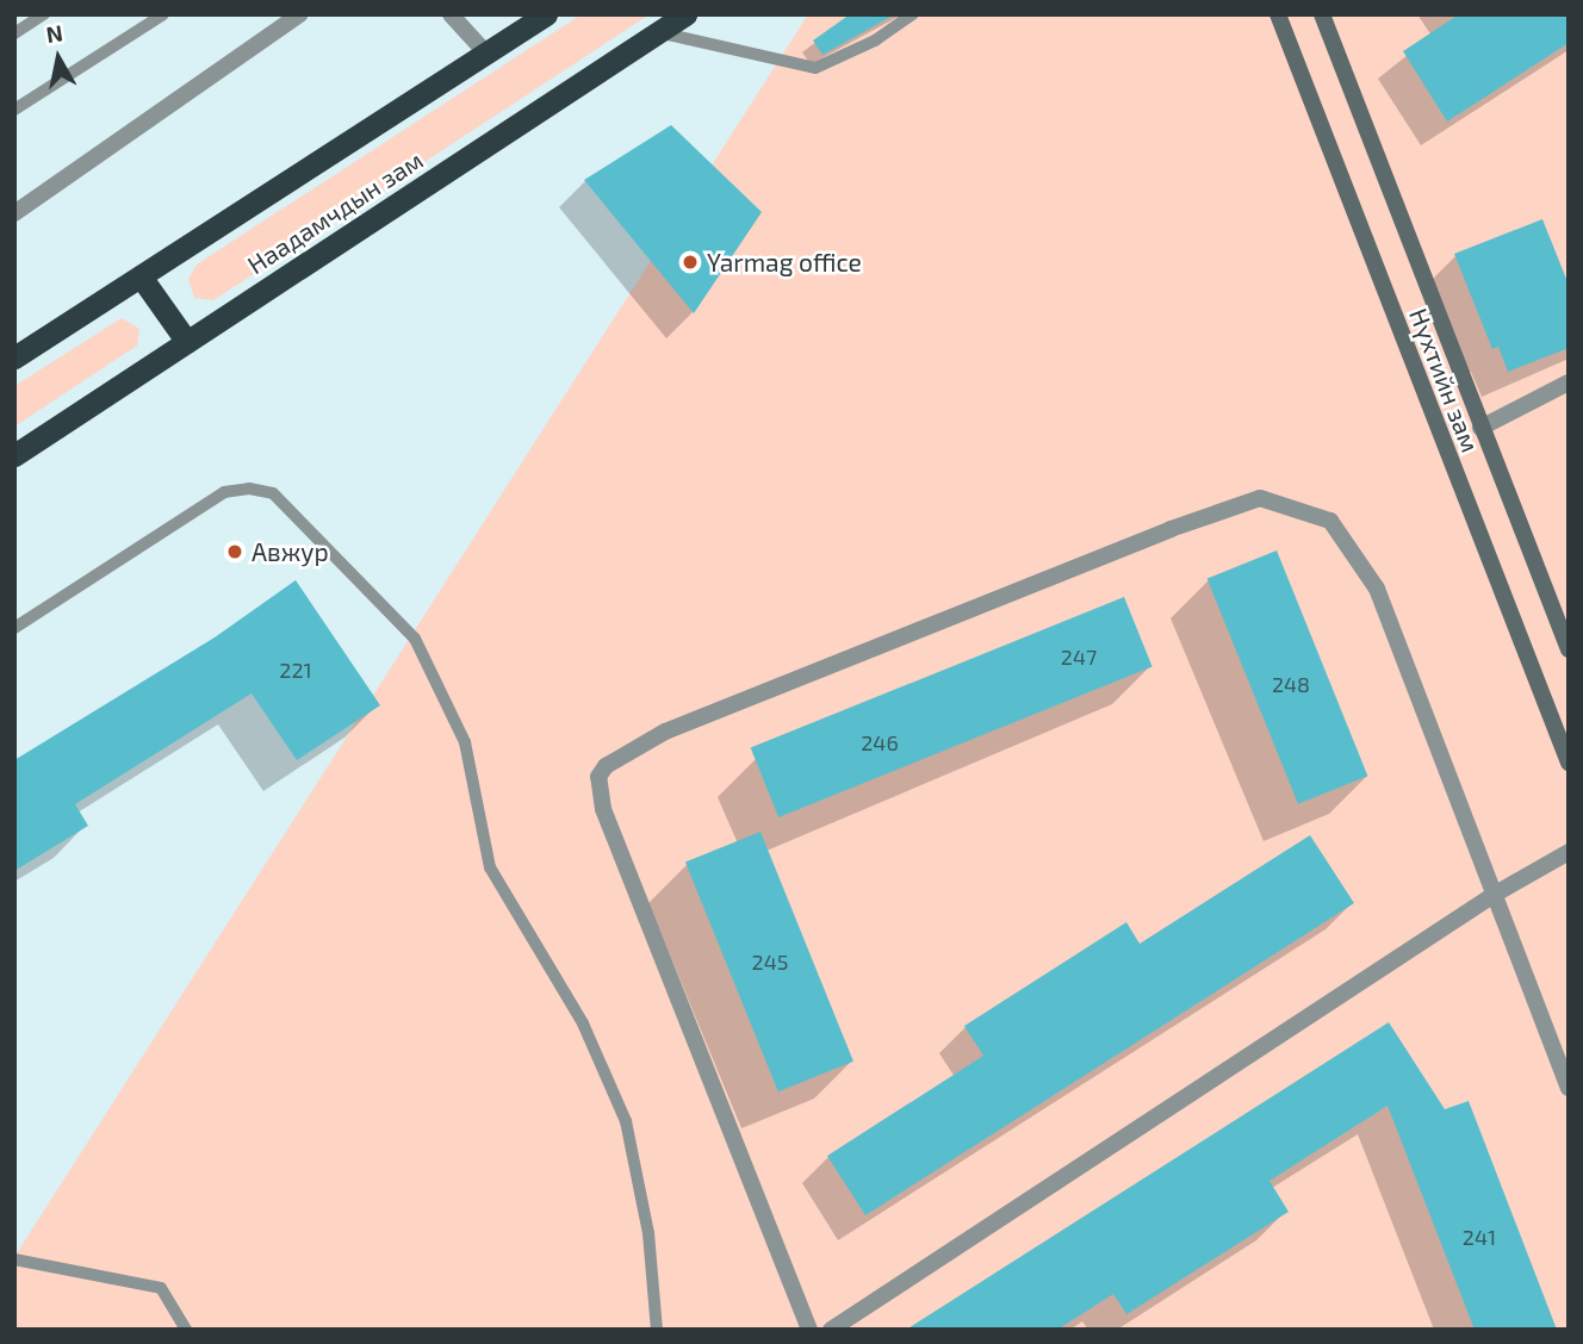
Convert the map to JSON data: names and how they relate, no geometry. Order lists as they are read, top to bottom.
{
  "streets": {
    "highway": ["Наадамчдын зам"],
    "main road": ["Нүхтийн зам"]
  },
  "places": ["Yarmag office", "Авжур"],
  "house_numbers": [
    "247",
    "221",
    "248",
    "246",
    "245",
    "241"
  ],
  "north": "top"
}
